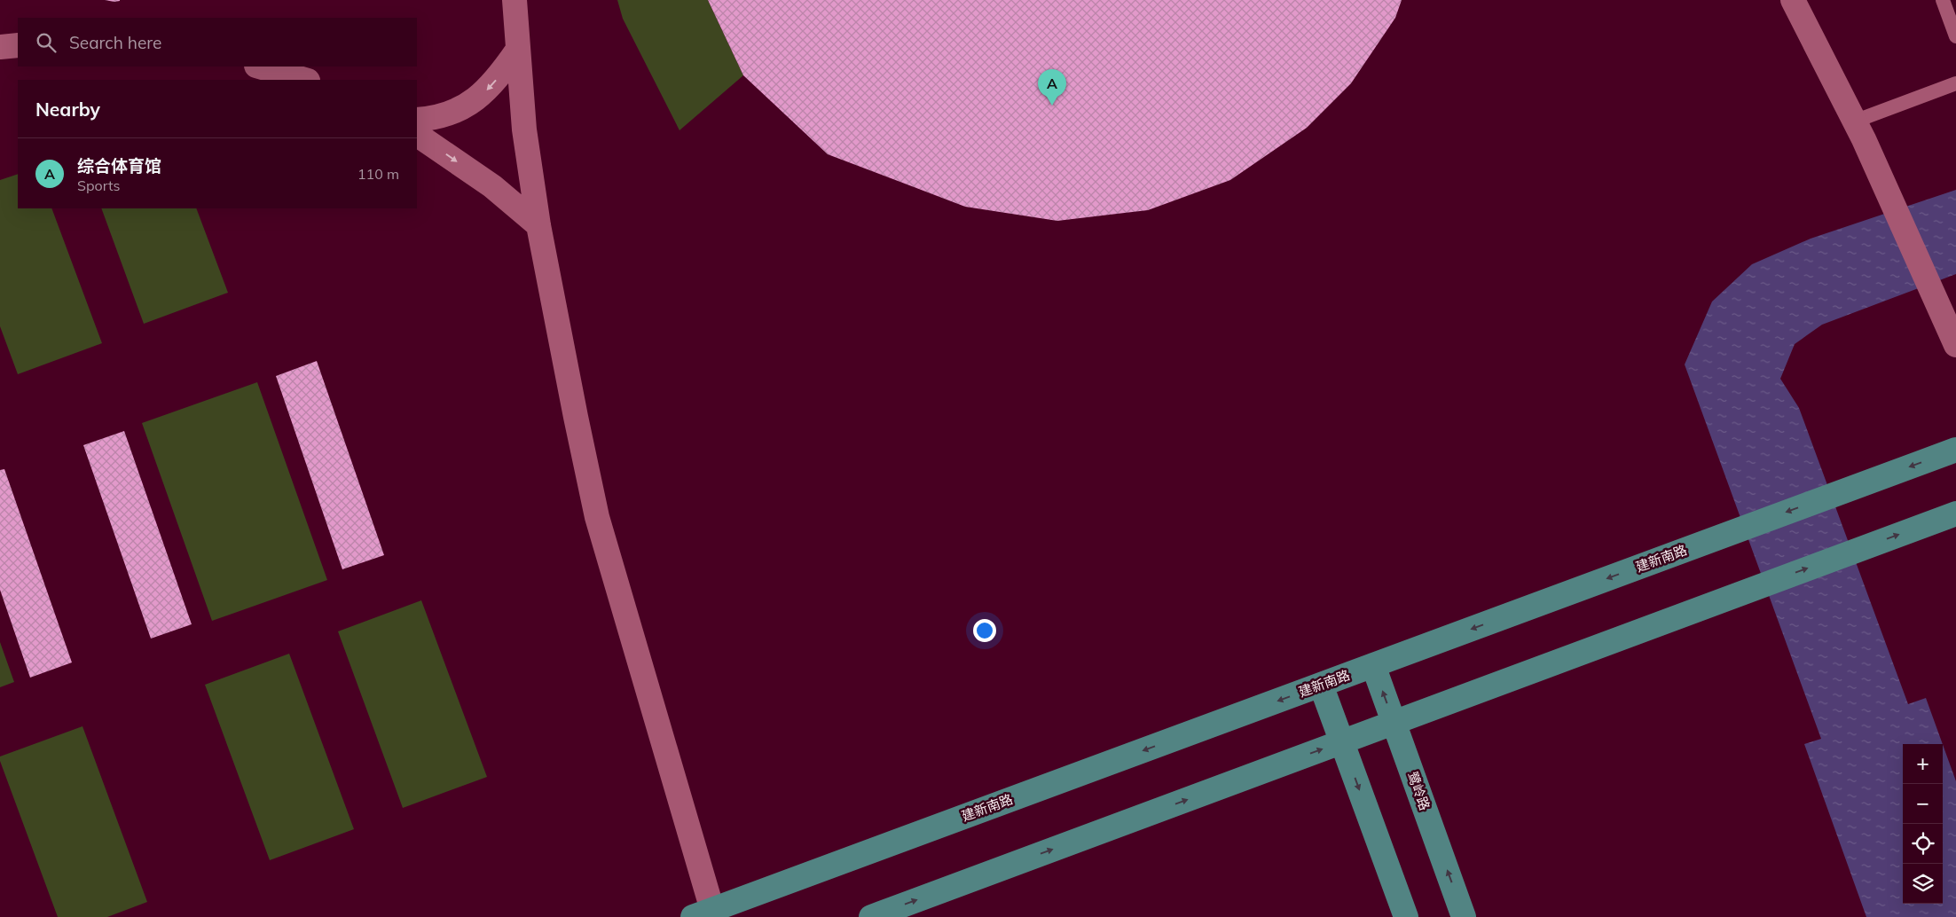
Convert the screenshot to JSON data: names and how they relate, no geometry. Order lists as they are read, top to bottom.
{
  "streets": {
    "main road": ["建新南路", "鹭岭路"]
  },
  "crossings": [
    ["建新南路", "鹭岭路"]
  ],
  "page": {
    "search": "Search here",
    "pins": "A",
    "heading": "Nearby",
    "list": [
      {
        "mark": "A",
        "name": "综合体育馆",
        "note": "Sports",
        "value": "110 m"
      }
    ],
    "map_buttons": ["+", "−"]
  }
}
